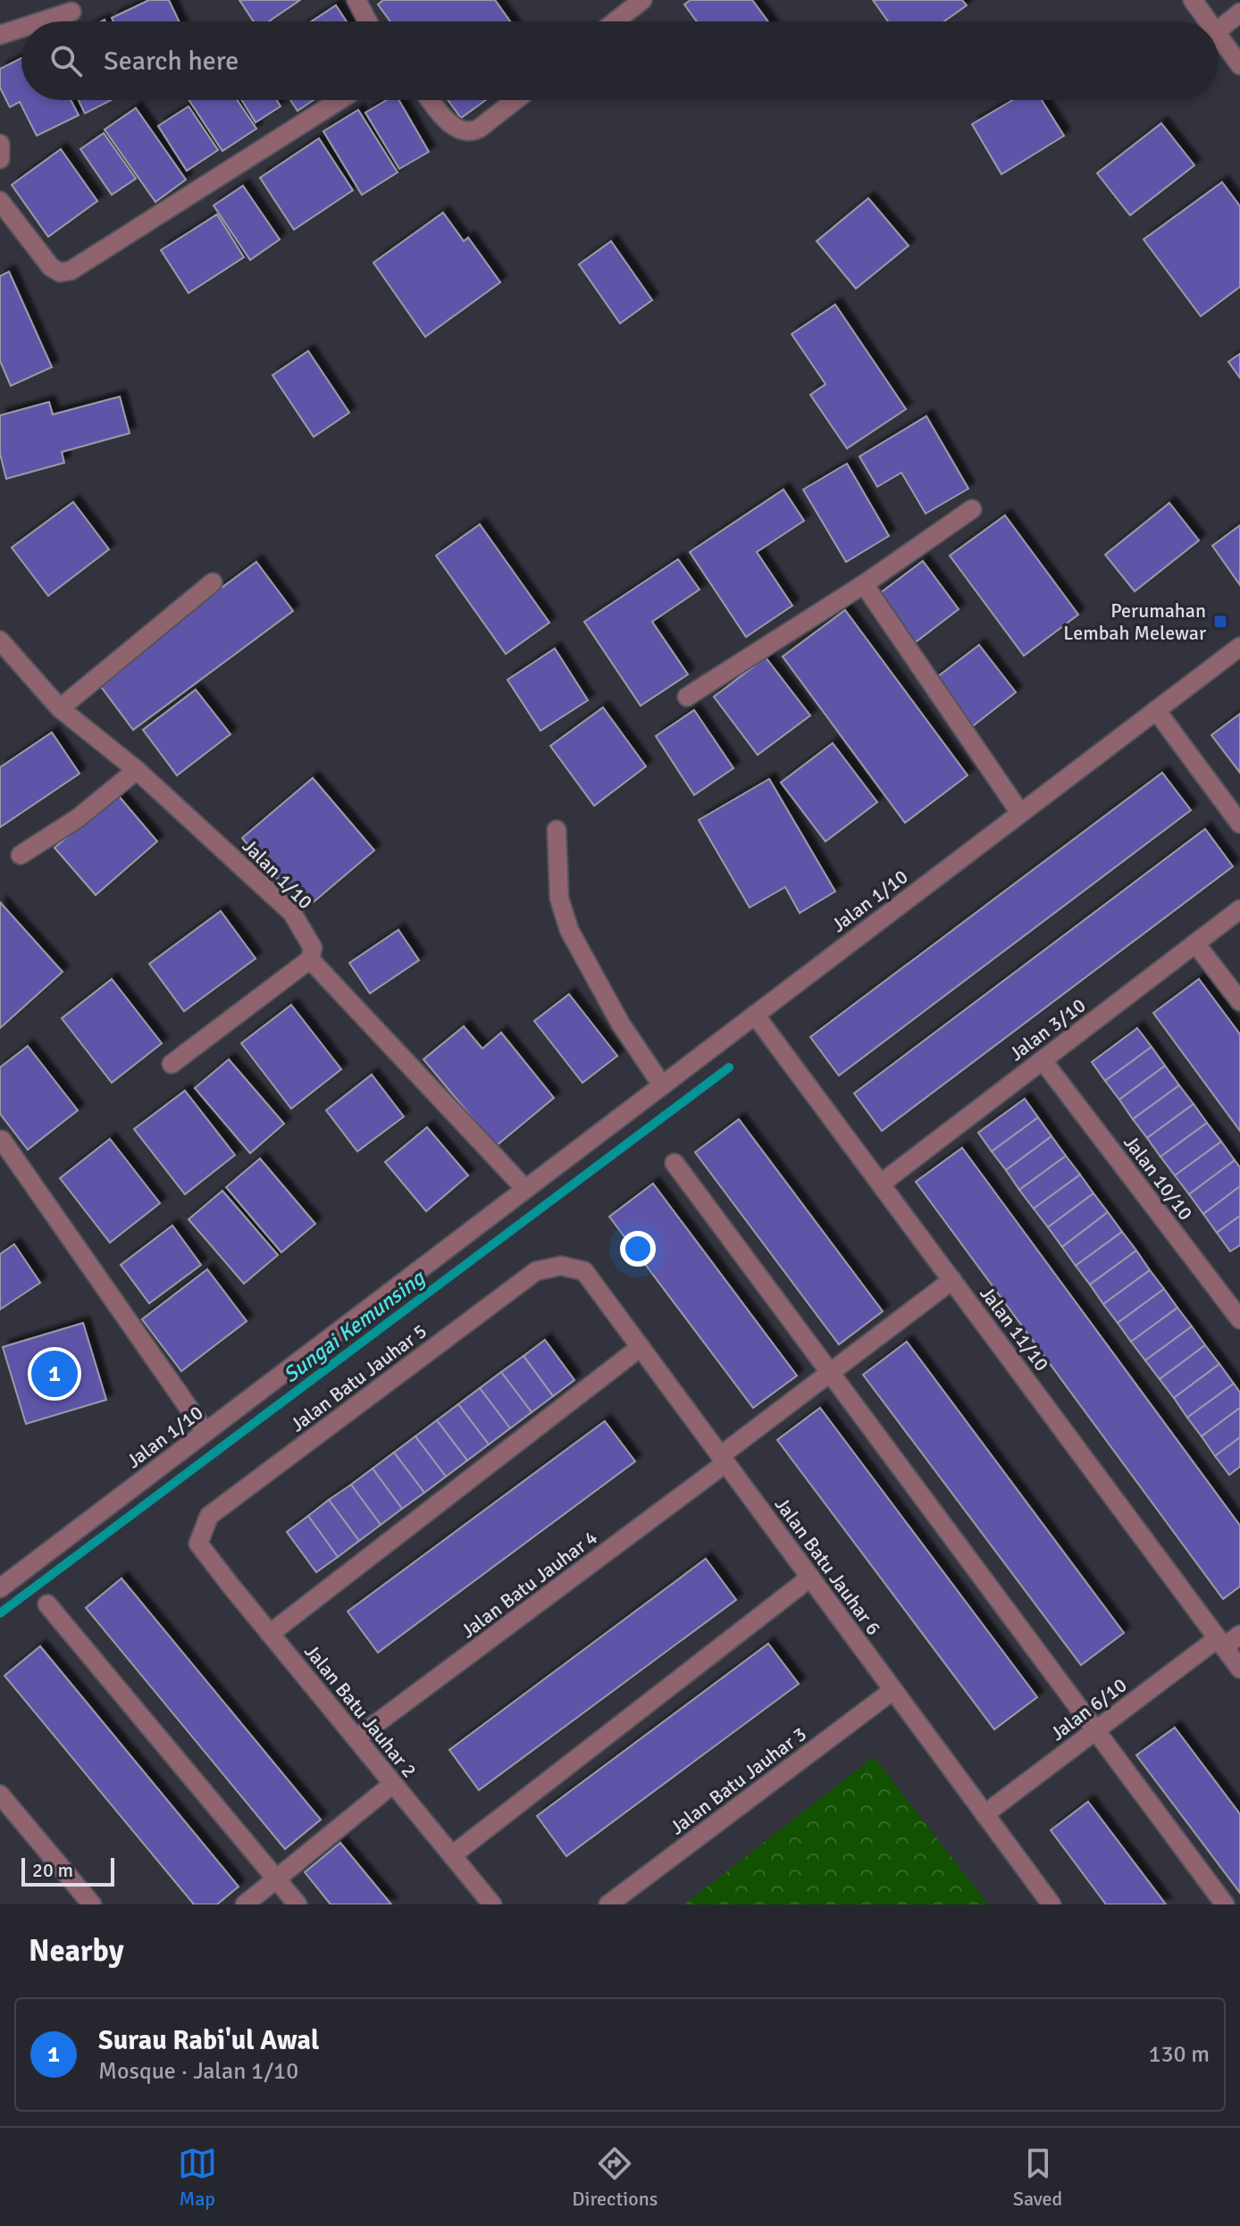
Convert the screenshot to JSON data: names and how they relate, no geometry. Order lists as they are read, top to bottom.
{
  "streets": {
    "street": [
      "Jalan 1/10",
      "Jalan 3/10",
      "Jalan 10/10",
      "Jalan 11/10",
      "Jalan Batu Jauhar 5",
      "Jalan Batu Jauhar 6",
      "Jalan Batu Jauhar 4",
      "Jalan 6/10",
      "Jalan Batu Jauhar 2",
      "Jalan Batu Jauhar 3"
    ]
  },
  "crossings": [
    ["Jalan 1/10", "Jalan 11/10"],
    ["Jalan 3/10", "Jalan 10/10"],
    ["Jalan 3/10", "Jalan 11/10"],
    ["Jalan 11/10", "Jalan Batu Jauhar 4"],
    ["Jalan 11/10", "Jalan 6/10"],
    ["Jalan Batu Jauhar 5", "Jalan Batu Jauhar 6"],
    ["Jalan Batu Jauhar 5", "Jalan Batu Jauhar 2"],
    ["Jalan Batu Jauhar 6", "Jalan Batu Jauhar 4"],
    ["Jalan Batu Jauhar 6", "Jalan 6/10"],
    ["Jalan Batu Jauhar 6", "Jalan Batu Jauhar 3"],
    ["Jalan Batu Jauhar 4", "Jalan Batu Jauhar 2"]
  ],
  "water": ["Sungai Kemunsing"],
  "places": {
    "transit": ["Perumahan Lembah Melewar"]
  },
  "scale_bar": "20 m",
  "page": {
    "search": "Search here",
    "pins": "1",
    "scale": "20 m",
    "heading": "Nearby",
    "list": [
      {
        "mark": "1",
        "name": "Surau Rabi'ul Awal",
        "note": "Mosque · Jalan 1/10",
        "value": "130 m"
      }
    ],
    "nav": ["Map", "Directions", "Saved"]
  }
}
